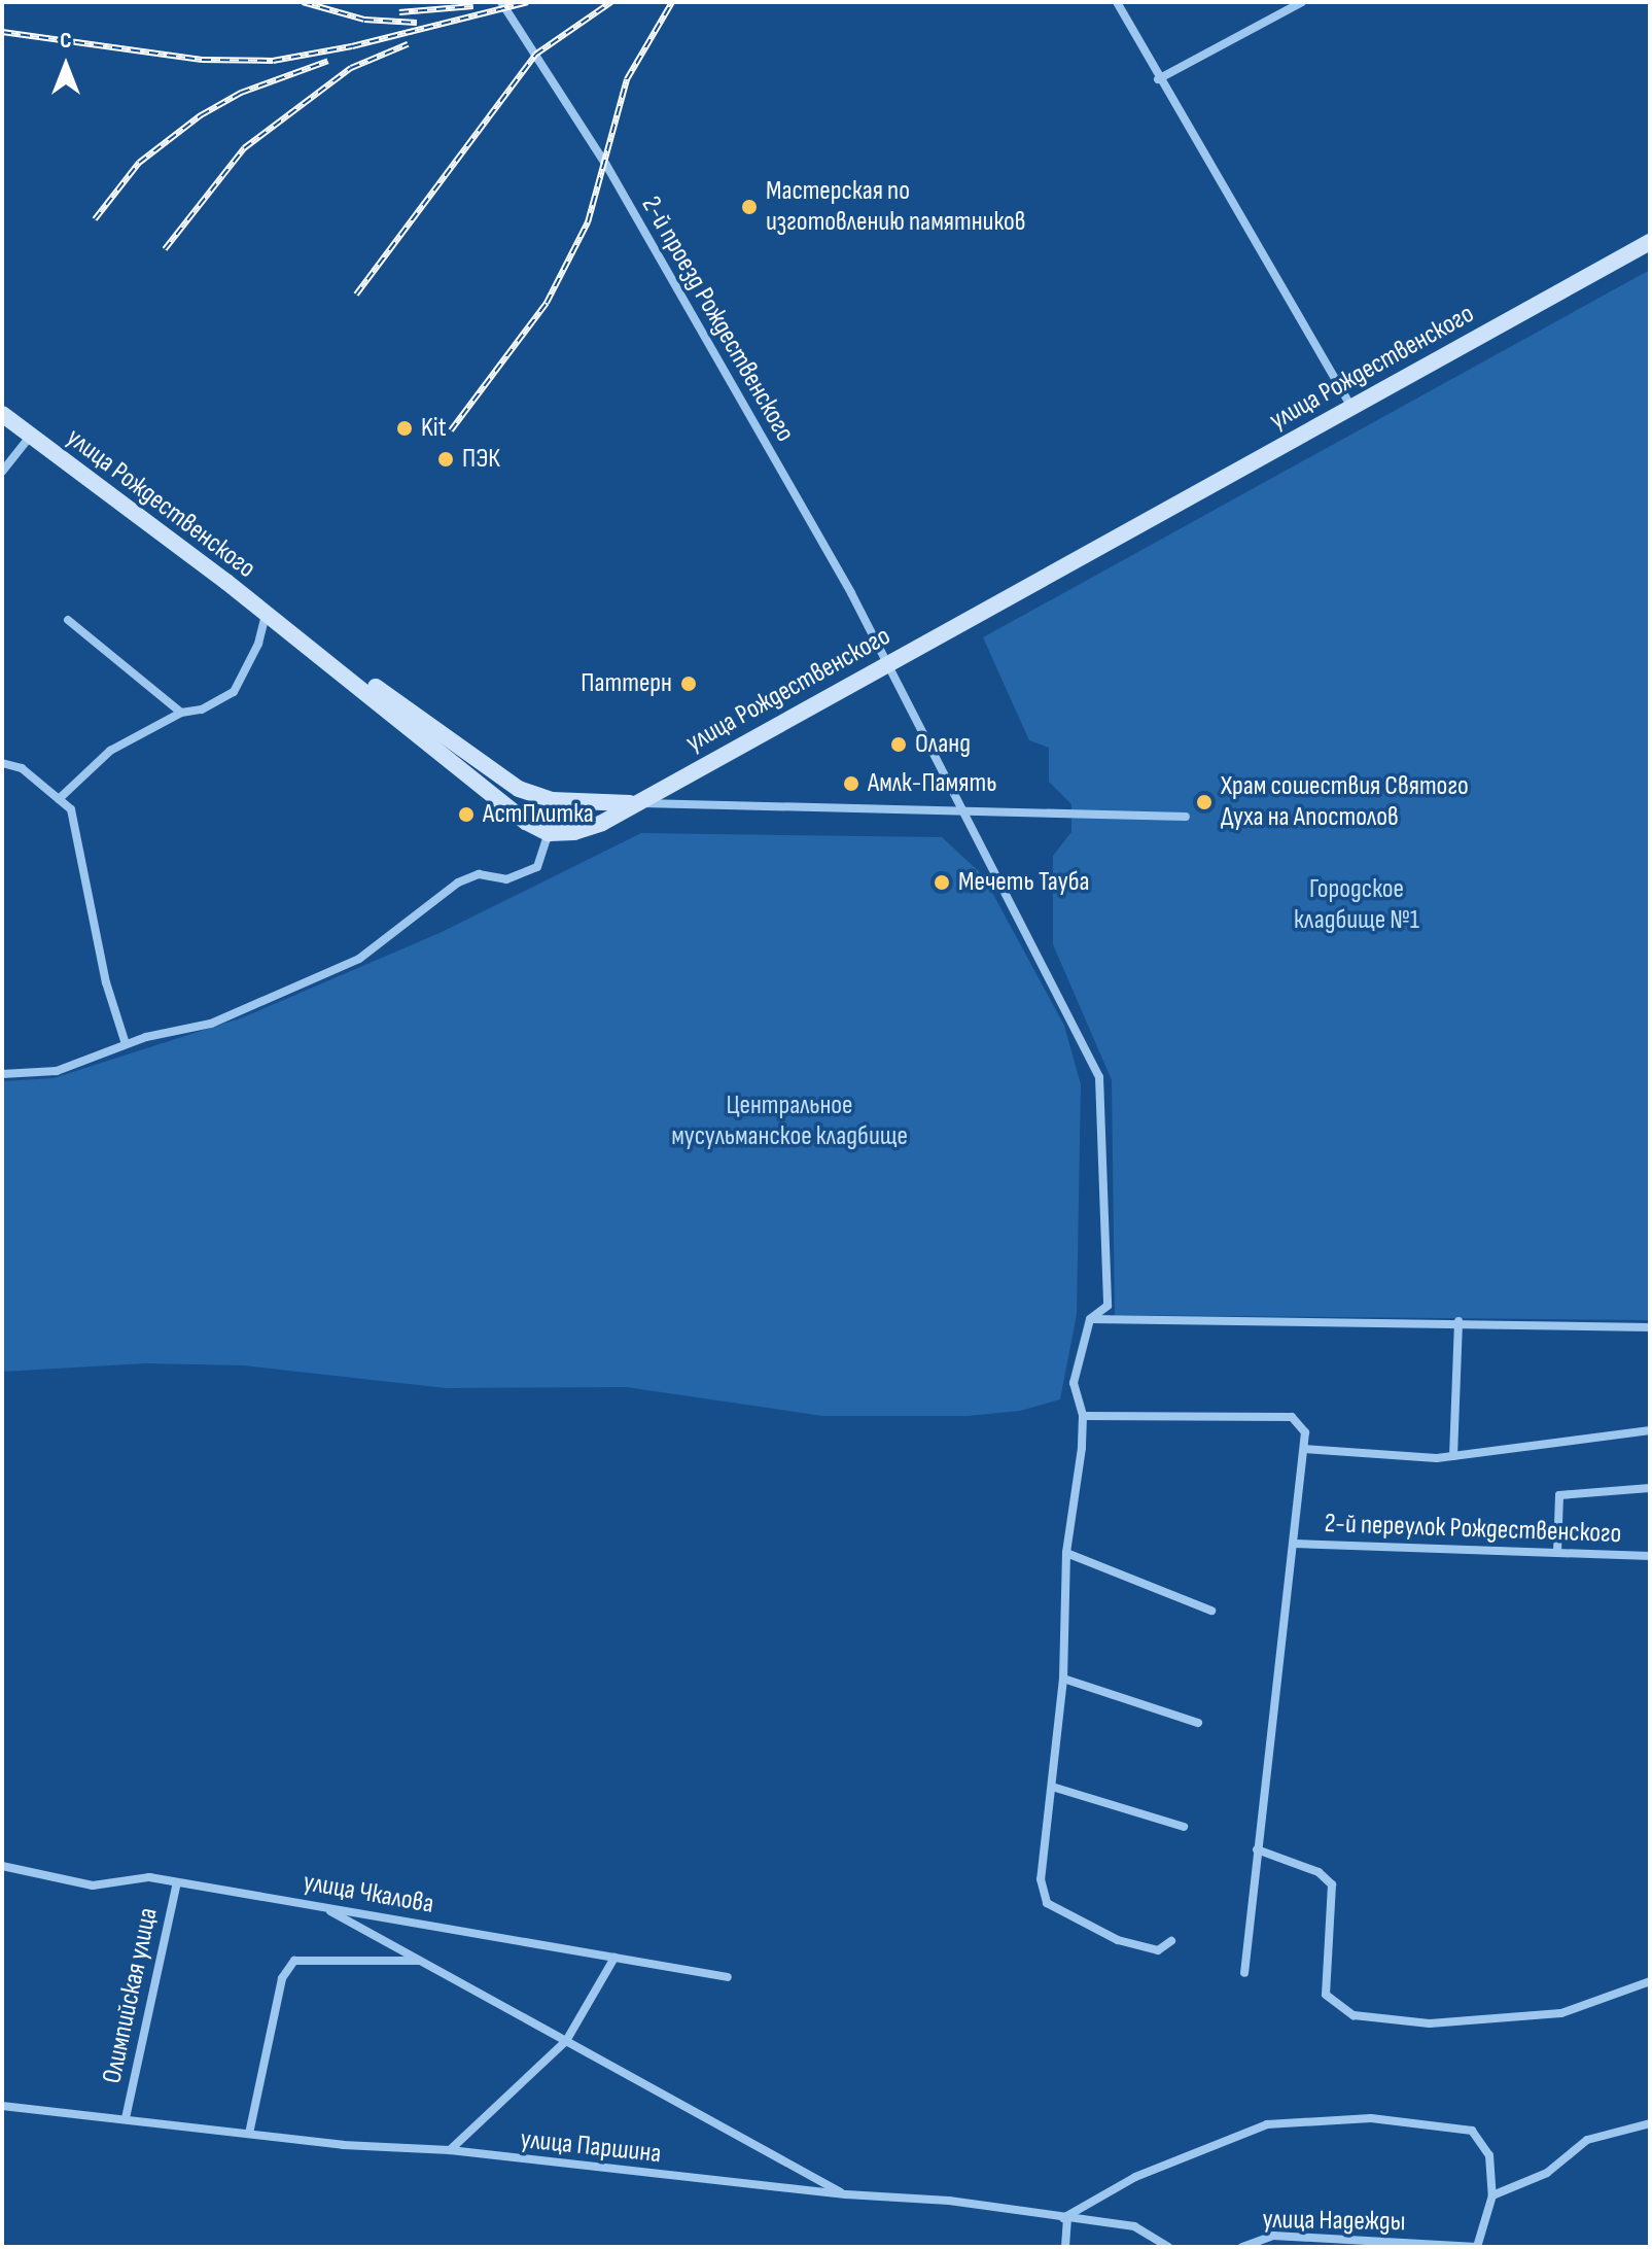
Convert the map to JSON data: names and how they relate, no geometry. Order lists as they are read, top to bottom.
{
  "streets": {
    "main road": ["улица Рождественского"],
    "street": [
      "2-й проезд Рождественского",
      "2-й переулок Рождественского",
      "улица Чкалова",
      "Олимпийская улица",
      "улица Паршина",
      "улица Надежды"
    ]
  },
  "crossings": [
    ["2-й проезд Рождественского", "улица Рождественского"],
    ["улица Чкалова", "Олимпийская улица"],
    ["Олимпийская улица", "улица Паршина"]
  ],
  "parks": ["Городское кладбище №1", "Центральное мусульманское кладбище"],
  "places": [
    "Мастерская по изготовлению памятников",
    "Kit",
    "ПЭК",
    "Паттерн",
    "Оланд",
    "Амлк-Память",
    "Храм сошествия Святого Духа на Апостолов",
    "АстПлитка",
    "Мечеть Тауба"
  ],
  "north": "top"
}
